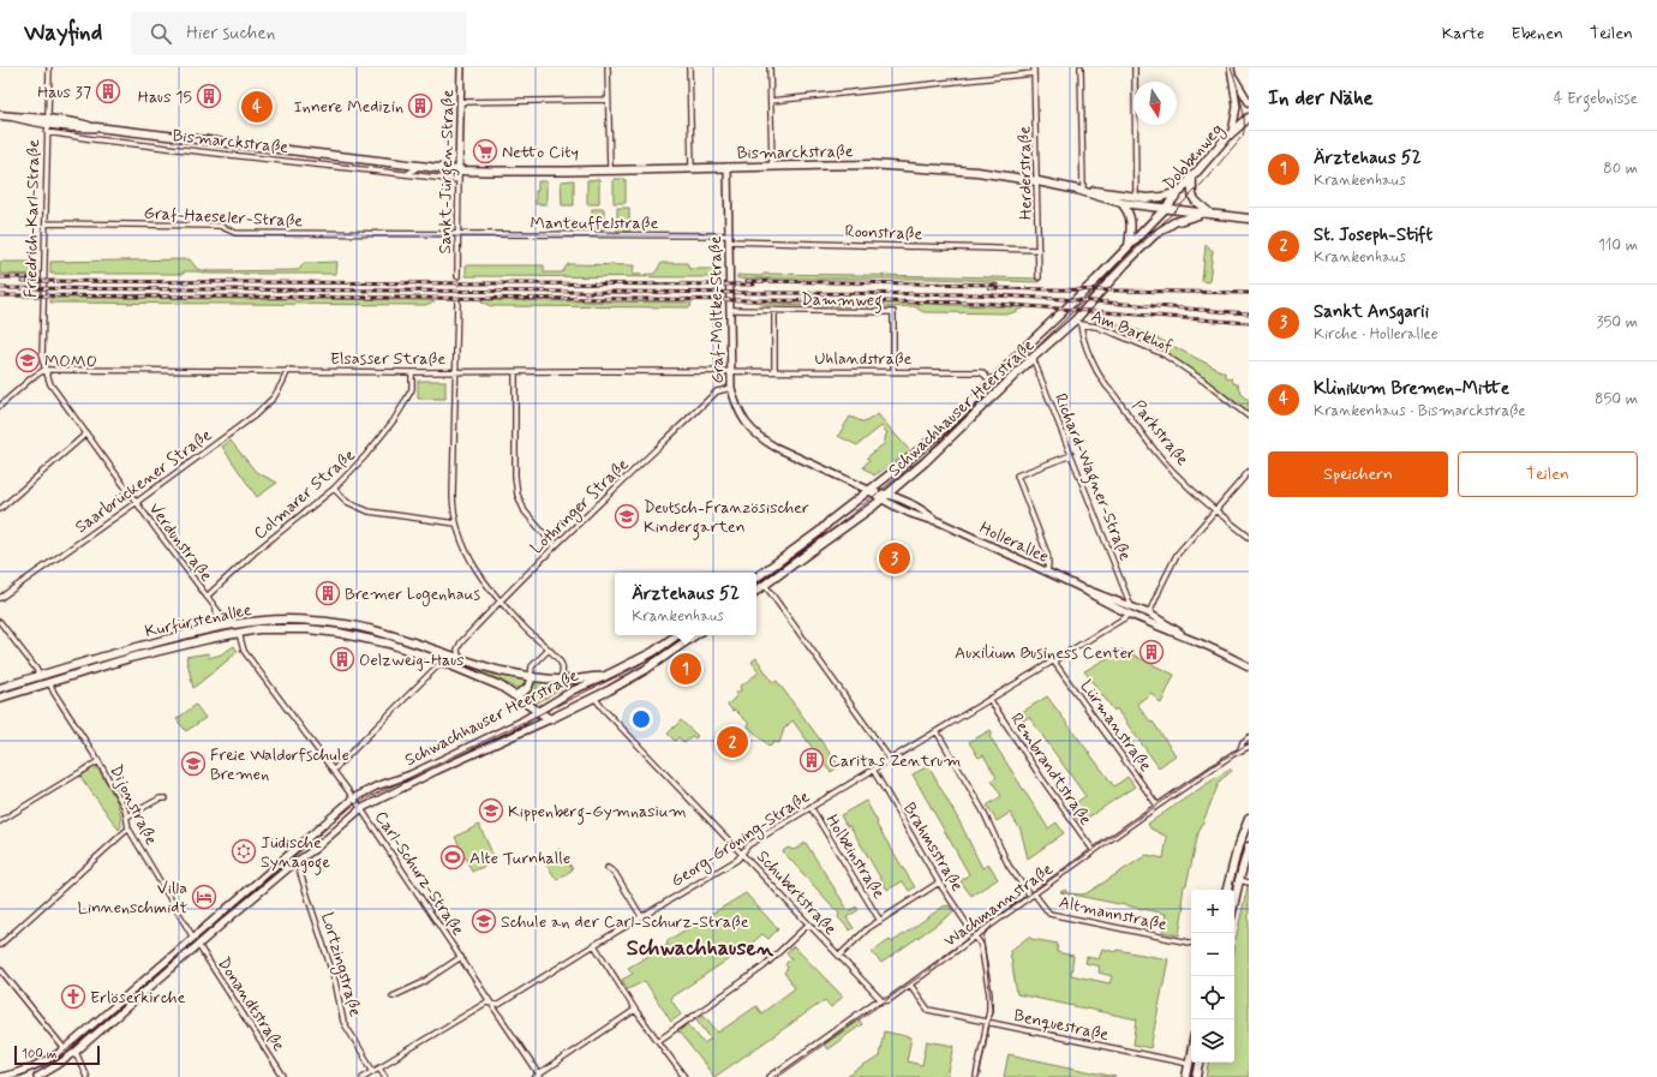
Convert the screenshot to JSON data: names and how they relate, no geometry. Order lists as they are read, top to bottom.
{
  "streets": {
    "main road": [
      "Bismarckstraße",
      "Dobbenweg",
      "Sankt-Jürgen-Straße",
      "Graf-Moltke-Straße",
      "Schwachhauser Heerstraße",
      "Hollerallee",
      "Kurfürstenallee"
    ],
    "street": [
      "Herderstraße",
      "Graf-Haeseler-Straße",
      "Friedrich-Karl-Straße",
      "Manteuffelstraße",
      "Roonstraße",
      "Dammweg",
      "Am Barkhof",
      "Elsasser Straße",
      "Uhlandstraße",
      "Parkstraße",
      "Richard-Wagner-Straße",
      "Saarbrückener Straße",
      "Colmarer Straße",
      "Lothringer Straße",
      "Verdunstraße",
      "Lürmanstraße",
      "Rembrandtstraße",
      "Dijonstraße",
      "Georg-Gröning-Straße",
      "Brahmsstraße",
      "Holbeinstraße",
      "Carl-Schurz-Straße",
      "Schubertstraße",
      "Wachmannstraße",
      "Altmannstraße",
      "Lortzingstraße",
      "Donandtstraße",
      "Benquestraße"
    ]
  },
  "crossings": [
    ["Bismarckstraße", "Dobbenweg"],
    ["Bismarckstraße", "Sankt-Jürgen-Straße"],
    ["Bismarckstraße", "Herderstraße"],
    ["Bismarckstraße", "Friedrich-Karl-Straße"],
    ["Bismarckstraße", "Graf-Moltke-Straße"],
    ["Bismarckstraße", "Schwachhauser Heerstraße"],
    ["Dobbenweg", "Schwachhauser Heerstraße"],
    ["Sankt-Jürgen-Straße", "Graf-Haeseler-Straße"],
    ["Sankt-Jürgen-Straße", "Manteuffelstraße"],
    ["Herderstraße", "Roonstraße"],
    ["Graf-Haeseler-Straße", "Friedrich-Karl-Straße"],
    ["Graf-Haeseler-Straße", "Manteuffelstraße"],
    ["Friedrich-Karl-Straße", "Elsasser Straße"],
    ["Friedrich-Karl-Straße", "Verdunstraße"],
    ["Manteuffelstraße", "Roonstraße"],
    ["Manteuffelstraße", "Graf-Moltke-Straße"],
    ["Roonstraße", "Graf-Moltke-Straße"],
    ["Dammweg", "Graf-Moltke-Straße"],
    ["Dammweg", "Uhlandstraße"],
    ["Graf-Moltke-Straße", "Elsasser Straße"],
    ["Graf-Moltke-Straße", "Uhlandstraße"],
    ["Graf-Moltke-Straße", "Schwachhauser Heerstraße"],
    ["Graf-Moltke-Straße", "Lothringer Straße"],
    ["Graf-Moltke-Straße", "Hollerallee"],
    ["Am Barkhof", "Schwachhauser Heerstraße"],
    ["Am Barkhof", "Parkstraße"],
    ["Elsasser Straße", "Uhlandstraße"],
    ["Elsasser Straße", "Saarbrückener Straße"],
    ["Elsasser Straße", "Colmarer Straße"],
    ["Elsasser Straße", "Verdunstraße"],
    ["Uhlandstraße", "Schwachhauser Heerstraße"],
    ["Schwachhauser Heerstraße", "Parkstraße"],
    ["Schwachhauser Heerstraße", "Richard-Wagner-Straße"],
    ["Schwachhauser Heerstraße", "Hollerallee"],
    ["Schwachhauser Heerstraße", "Kurfürstenallee"],
    ["Schwachhauser Heerstraße", "Dijonstraße"],
    ["Schwachhauser Heerstraße", "Carl-Schurz-Straße"],
    ["Schwachhauser Heerstraße", "Schubertstraße"],
    ["Schwachhauser Heerstraße", "Lortzingstraße"],
    ["Schwachhauser Heerstraße", "Donandtstraße"],
    ["Richard-Wagner-Straße", "Hollerallee"],
    ["Saarbrückener Straße", "Verdunstraße"],
    ["Colmarer Straße", "Verdunstraße"],
    ["Lothringer Straße", "Kurfürstenallee"],
    ["Verdunstraße", "Kurfürstenallee"],
    ["Hollerallee", "Georg-Gröning-Straße"],
    ["Kurfürstenallee", "Dijonstraße"],
    ["Kurfürstenallee", "Carl-Schurz-Straße"],
    ["Lürmanstraße", "Georg-Gröning-Straße"],
    ["Lürmanstraße", "Wachmannstraße"],
    ["Rembrandtstraße", "Georg-Gröning-Straße"],
    ["Rembrandtstraße", "Wachmannstraße"],
    ["Georg-Gröning-Straße", "Brahmsstraße"],
    ["Georg-Gröning-Straße", "Holbeinstraße"],
    ["Georg-Gröning-Straße", "Carl-Schurz-Straße"],
    ["Georg-Gröning-Straße", "Schubertstraße"],
    ["Georg-Gröning-Straße", "Altmannstraße"],
    ["Georg-Gröning-Straße", "Lortzingstraße"],
    ["Brahmsstraße", "Wachmannstraße"],
    ["Brahmsstraße", "Benquestraße"],
    ["Schubertstraße", "Wachmannstraße"],
    ["Wachmannstraße", "Altmannstraße"],
    ["Wachmannstraße", "Benquestraße"]
  ],
  "districts": ["Schwachhausen"],
  "places": {
    "building": [
      "Haus 37",
      "Haus 15",
      "Innere Medizin",
      "Bremer Logenhaus",
      "Auxilium Business Center",
      "Oelzweig-Haus",
      "Caritas Zentrum"
    ],
    "supermarket": ["Netto City"],
    "school or university": [
      "MOMO",
      "Deutsch-Französischer Kindergarten",
      "Freie Waldorfschule Bremen",
      "Kippenberg-Gymnasium",
      "Schule an der Carl-Schurz-Straße"
    ],
    "synagogue": ["Jüdische Synagoge"],
    "sports": ["Alte Turnhalle"],
    "hotel": ["Villa Linnenschmidt"],
    "church": ["Erlöserkirche"]
  },
  "scale_bar": "100 m",
  "north": "bottom",
  "page": {
    "header": "Wayfind",
    "search": "Hier suchen",
    "nav": ["Karte", "Ebenen", "Teilen"],
    "heading": ["In der Nähe", "4 Ergebnisse"],
    "pins": [
      "4",
      "3",
      "1",
      "2"
    ],
    "list": [
      {
        "mark": "1",
        "name": "Ärztehaus 52",
        "note": "Krankenhaus",
        "value": "80 m"
      },
      {
        "mark": "2",
        "name": "St. Joseph-Stift",
        "note": "Krankenhaus",
        "value": "110 m"
      },
      {
        "mark": "3",
        "name": "Sankt Ansgarii",
        "note": "Kirche · Hollerallee",
        "value": "350 m"
      },
      {
        "mark": "4",
        "name": "Klinikum Bremen-Mitte",
        "note": "Krankenhaus · Bismarckstraße",
        "value": "850 m"
      }
    ],
    "buttons": ["Speichern", "Teilen"],
    "popup": ["Ärztehaus 52", "Krankenhaus"],
    "map_buttons": ["+", "−"],
    "scale": "100 m"
  }
}
